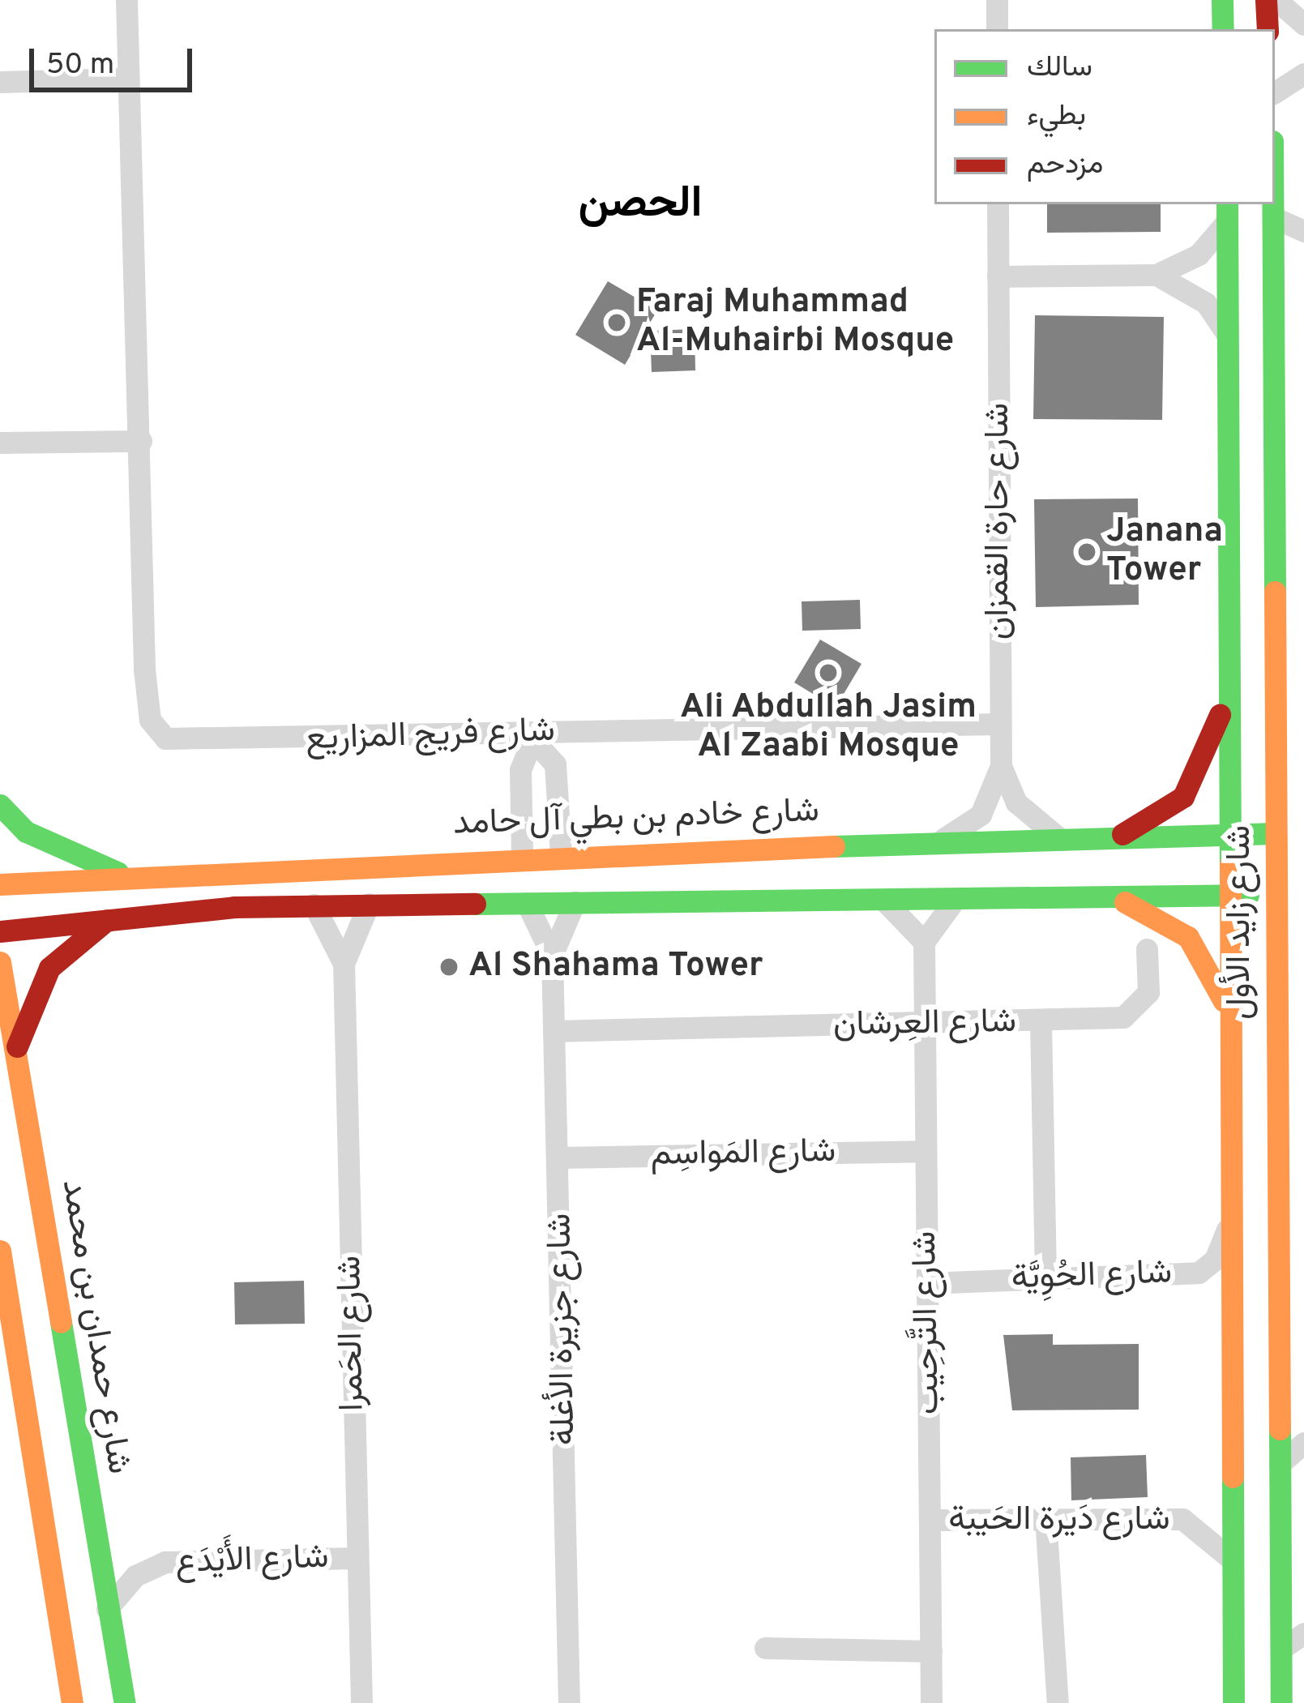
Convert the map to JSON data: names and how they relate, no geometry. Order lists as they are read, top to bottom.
{
  "streets": {
    "main road": ["شارع خادم بن بطي آل حامد", "شارع زايد الأول", "شارع حمدان بن محمد"],
    "street": [
      "شارع حارة القمزان",
      "شارع فريج المزاريع",
      "شارع العِرشان",
      "شارع المَواسِم",
      "شارع الحُوِيَّة",
      "شارع التَّرحِيب",
      "شارع جزيرة الأغلة",
      "شارع الحَمرا",
      "شارع دَيرة الحَيبة",
      "شارع الأَيْدَع"
    ]
  },
  "crossings": [
    ["شارع حارة القمزان", "شارع فريج المزاريع"],
    ["شارع حارة القمزان", "شارع خادم بن بطي آل حامد"],
    ["شارع خادم بن بطي آل حامد", "شارع زايد الأول"],
    ["شارع زايد الأول", "شارع الحُوِيَّة"],
    ["شارع زايد الأول", "شارع دَيرة الحَيبة"],
    ["شارع العِرشان", "شارع الحُوِيَّة"],
    ["شارع العِرشان", "شارع التَّرحِيب"],
    ["شارع العِرشان", "شارع جزيرة الأغلة"],
    ["شارع المَواسِم", "شارع التَّرحِيب"],
    ["شارع المَواسِم", "شارع جزيرة الأغلة"],
    ["شارع الحُوِيَّة", "شارع التَّرحِيب"],
    ["شارع التَّرحِيب", "شارع دَيرة الحَيبة"],
    ["شارع حمدان بن محمد", "شارع الأَيْدَع"],
    ["شارع الحَمرا", "شارع الأَيْدَع"]
  ],
  "districts": ["الحصن"],
  "places": [
    "Faraj Muhammad Al-Muhairbi Mosque",
    "Janana Tower",
    "Ali Abdullah Jasim Al Zaabi Mosque",
    "Al Shahama Tower"
  ],
  "legend": ["سالك", "بطيء", "مزدحم"],
  "scale_bar": "50 m"
}
